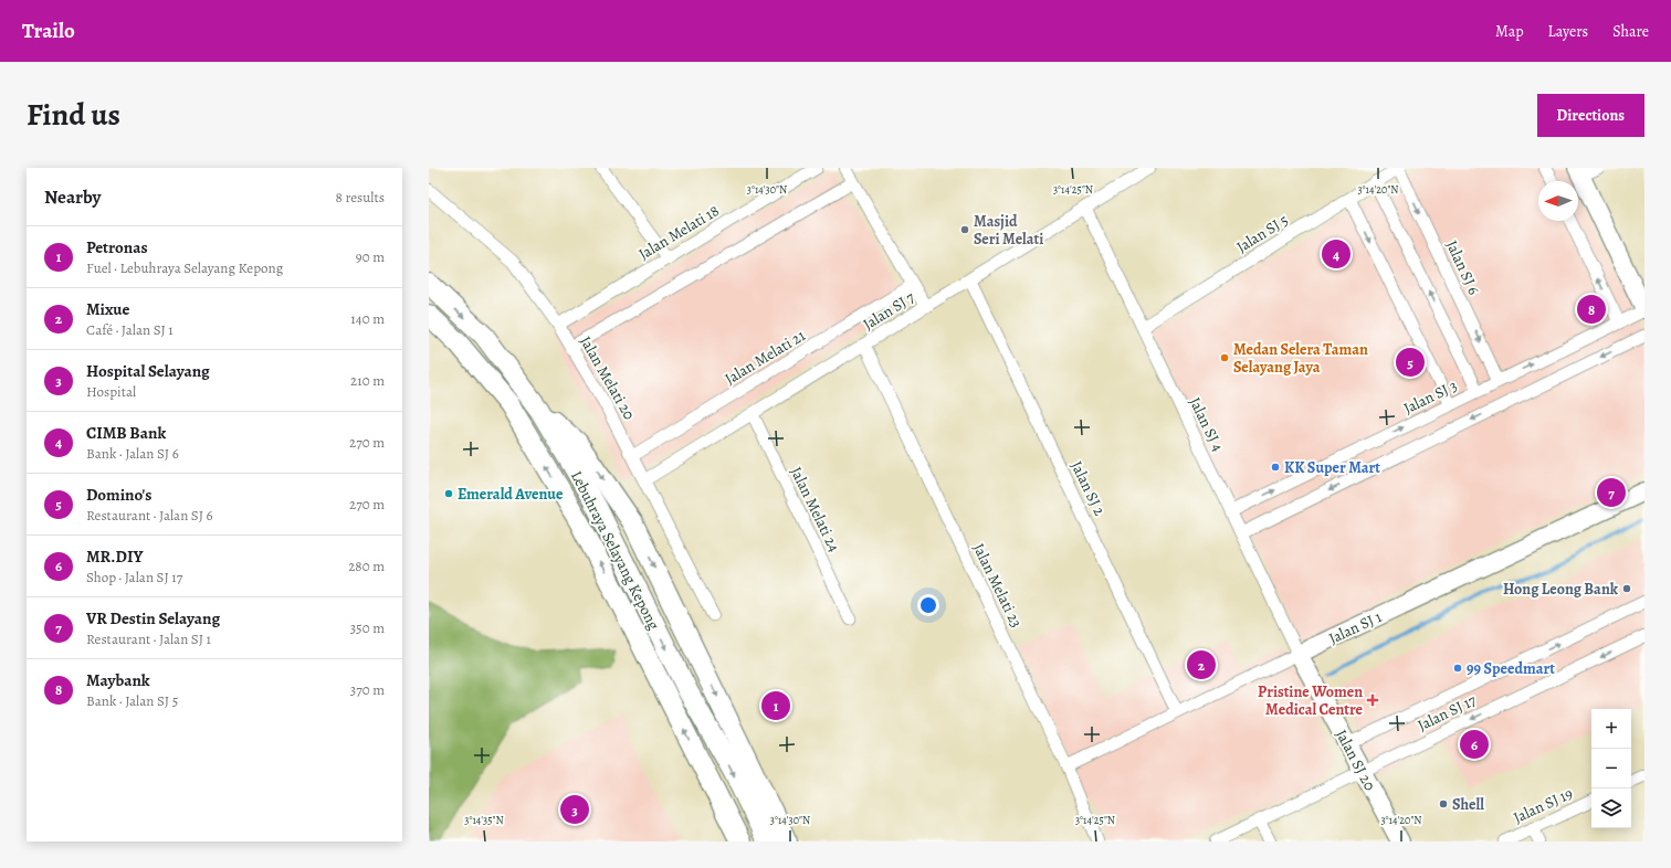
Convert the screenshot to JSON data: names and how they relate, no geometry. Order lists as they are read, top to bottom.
{
  "streets": {
    "main road": ["Lebuhraya Selayang Kepong"],
    "street": [
      "Jalan Melati 18",
      "Jalan SJ 5",
      "Jalan SJ 6",
      "Jalan SJ 7",
      "Jalan Melati 21",
      "Jalan Melati 20",
      "Jalan SJ 3",
      "Jalan SJ 4",
      "Jalan SJ 2",
      "Jalan Melati 24",
      "Jalan Melati 23",
      "Jalan SJ 1",
      "Jalan SJ 17",
      "Jalan SJ 20",
      "Jalan SJ 19"
    ]
  },
  "crossings": [
    ["Jalan Melati 18", "Jalan Melati 20"],
    ["Jalan SJ 5", "Jalan SJ 6"],
    ["Jalan SJ 5", "Jalan SJ 4"],
    ["Jalan SJ 6", "Jalan SJ 3"],
    ["Jalan SJ 7", "Jalan Melati 20"],
    ["Jalan SJ 7", "Jalan SJ 4"],
    ["Jalan SJ 7", "Jalan SJ 2"],
    ["Jalan SJ 7", "Jalan Melati 24"],
    ["Jalan SJ 7", "Jalan Melati 23"],
    ["Jalan Melati 21", "Jalan Melati 20"],
    ["Jalan SJ 3", "Jalan SJ 4"],
    ["Jalan SJ 4", "Jalan SJ 1"],
    ["Jalan SJ 4", "Jalan SJ 20"],
    ["Jalan SJ 2", "Jalan SJ 1"],
    ["Jalan Melati 23", "Jalan SJ 1"],
    ["Jalan SJ 1", "Jalan SJ 20"],
    ["Jalan SJ 17", "Jalan SJ 20"]
  ],
  "places": {
    "other": [
      "Masjid Seri Melati",
      "Medan Selera Taman Selayang Jaya",
      "KK Super Mart",
      "Emerald Avenue",
      "Hong Leong Bank",
      "99 Speedmart",
      "Shell"
    ],
    "health": ["Pristine Women Medical Centre"]
  },
  "north": "left",
  "page": {
    "header": "Trailo",
    "nav": ["Map", "Layers", "Share"],
    "title": "Find us",
    "buttons": "Directions",
    "heading": ["Nearby", "8 results"],
    "list": [
      {
        "mark": "1",
        "name": "Petronas",
        "note": "Fuel · Lebuhraya Selayang Kepong",
        "value": "90 m"
      },
      {
        "mark": "2",
        "name": "Mixue",
        "note": "Café · Jalan SJ 1",
        "value": "140 m"
      },
      {
        "mark": "3",
        "name": "Hospital Selayang",
        "note": "Hospital",
        "value": "210 m"
      },
      {
        "mark": "4",
        "name": "CIMB Bank",
        "note": "Bank · Jalan SJ 6",
        "value": "270 m"
      },
      {
        "mark": "5",
        "name": "Domino's",
        "note": "Restaurant · Jalan SJ 6",
        "value": "270 m"
      },
      {
        "mark": "6",
        "name": "MR.DIY",
        "note": "Shop · Jalan SJ 17",
        "value": "280 m"
      },
      {
        "mark": "7",
        "name": "VR Destin Selayang",
        "note": "Restaurant · Jalan SJ 1",
        "value": "350 m"
      },
      {
        "mark": "8",
        "name": "Maybank",
        "note": "Bank · Jalan SJ 5",
        "value": "370 m"
      }
    ],
    "pins": [
      "4",
      "8",
      "5",
      "7",
      "2",
      "1",
      "6",
      "3"
    ],
    "map_buttons": ["+", "−"]
  },
  "coordinates": [
    "3°14'30\"N",
    "3°14'25\"N",
    "3°14'20\"N",
    "3°14'35\"N"
  ]
}
